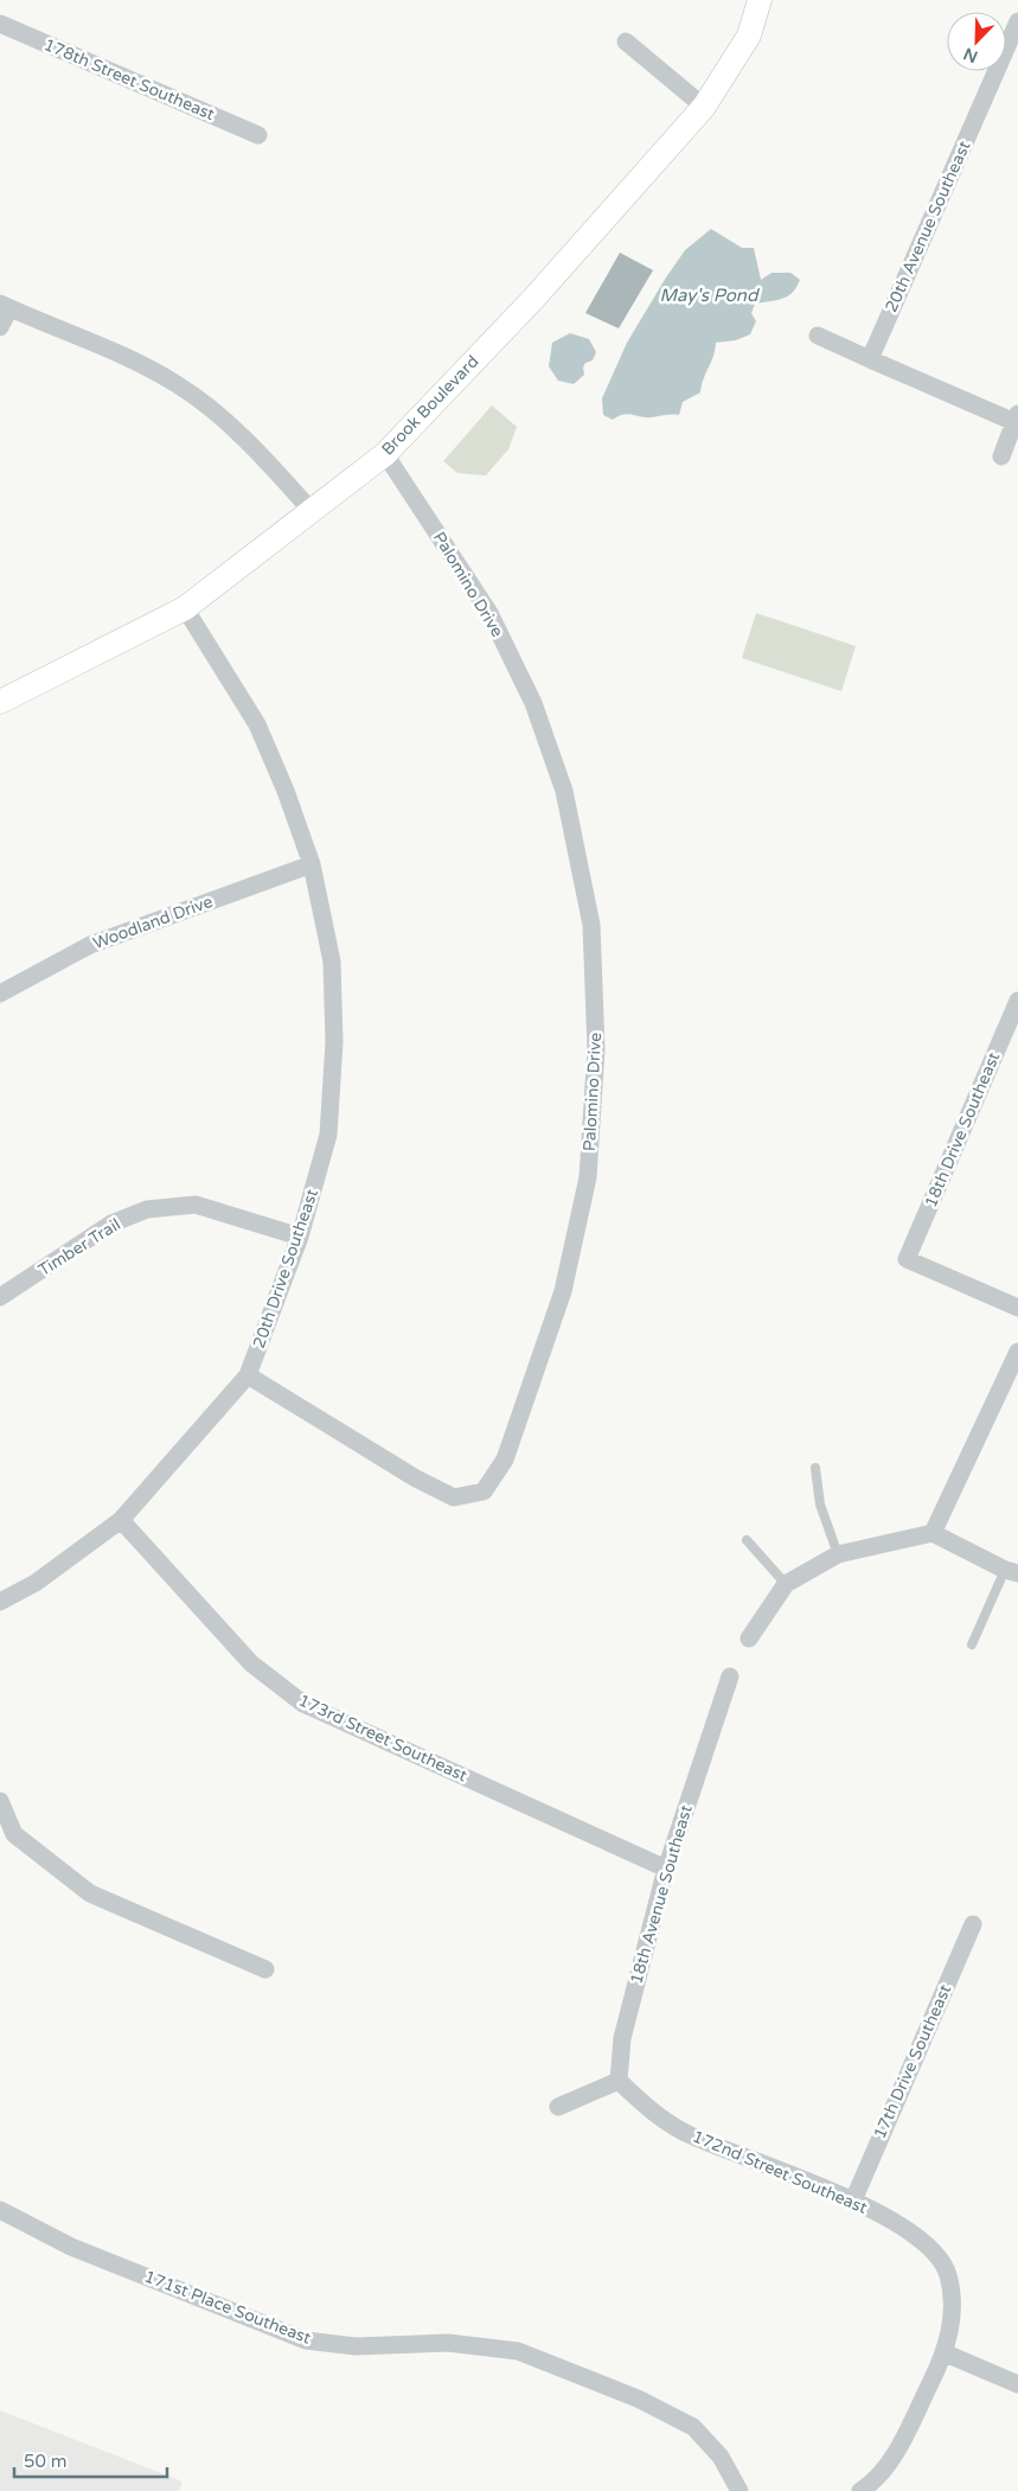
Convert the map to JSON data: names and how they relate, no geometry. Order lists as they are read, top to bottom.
{
  "streets": {
    "street": [
      "178th Street Southeast",
      "20th Avenue Southeast",
      "Brook Boulevard",
      "Palomino Drive",
      "Woodland Drive",
      "18th Drive Southeast",
      "Timber Trail",
      "20th Drive Southeast",
      "173rd Street Southeast",
      "18th Avenue Southeast",
      "17th Drive Southeast",
      "172nd Street Southeast",
      "171st Place Southeast"
    ]
  },
  "crossings": [
    ["Brook Boulevard", "Palomino Drive"],
    ["Brook Boulevard", "20th Drive Southeast"],
    ["Palomino Drive", "20th Drive Southeast"],
    ["Woodland Drive", "20th Drive Southeast"],
    ["Timber Trail", "20th Drive Southeast"],
    ["20th Drive Southeast", "173rd Street Southeast"],
    ["173rd Street Southeast", "18th Avenue Southeast"],
    ["18th Avenue Southeast", "172nd Street Southeast"],
    ["17th Drive Southeast", "172nd Street Southeast"]
  ],
  "water": ["May's Pond"],
  "scale_bar": "50 m",
  "north": "bottom left"
}
